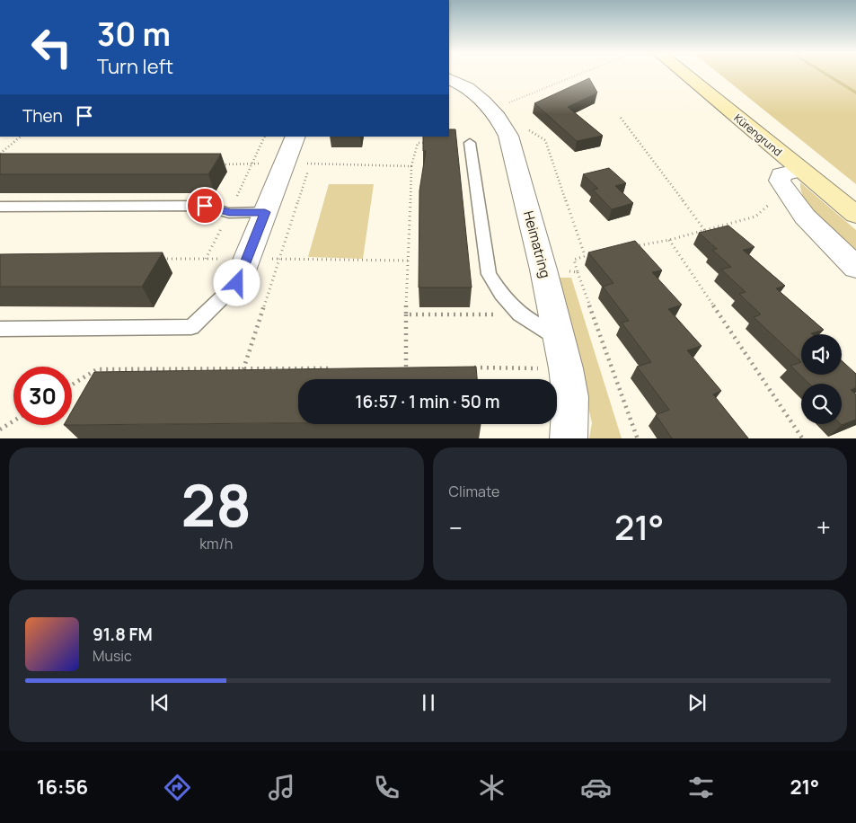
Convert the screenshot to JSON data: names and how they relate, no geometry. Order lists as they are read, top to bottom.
{
  "streets": {
    "main road": ["Kürengrund"],
    "street": ["Heimatring"]
  },
  "page": {
    "turn": ["30 m", "Turn left"],
    "then": "Then",
    "limit": "30",
    "trip": "16:57 · 1 min · 50 m",
    "tile": [
      ["28", "km/h"],
      "Climate"
    ],
    "heat": ["−", "21°", "+"],
    "song": ["91.8 FM", "Music"],
    "tabs": ["16:56", "21°"]
  }
}
